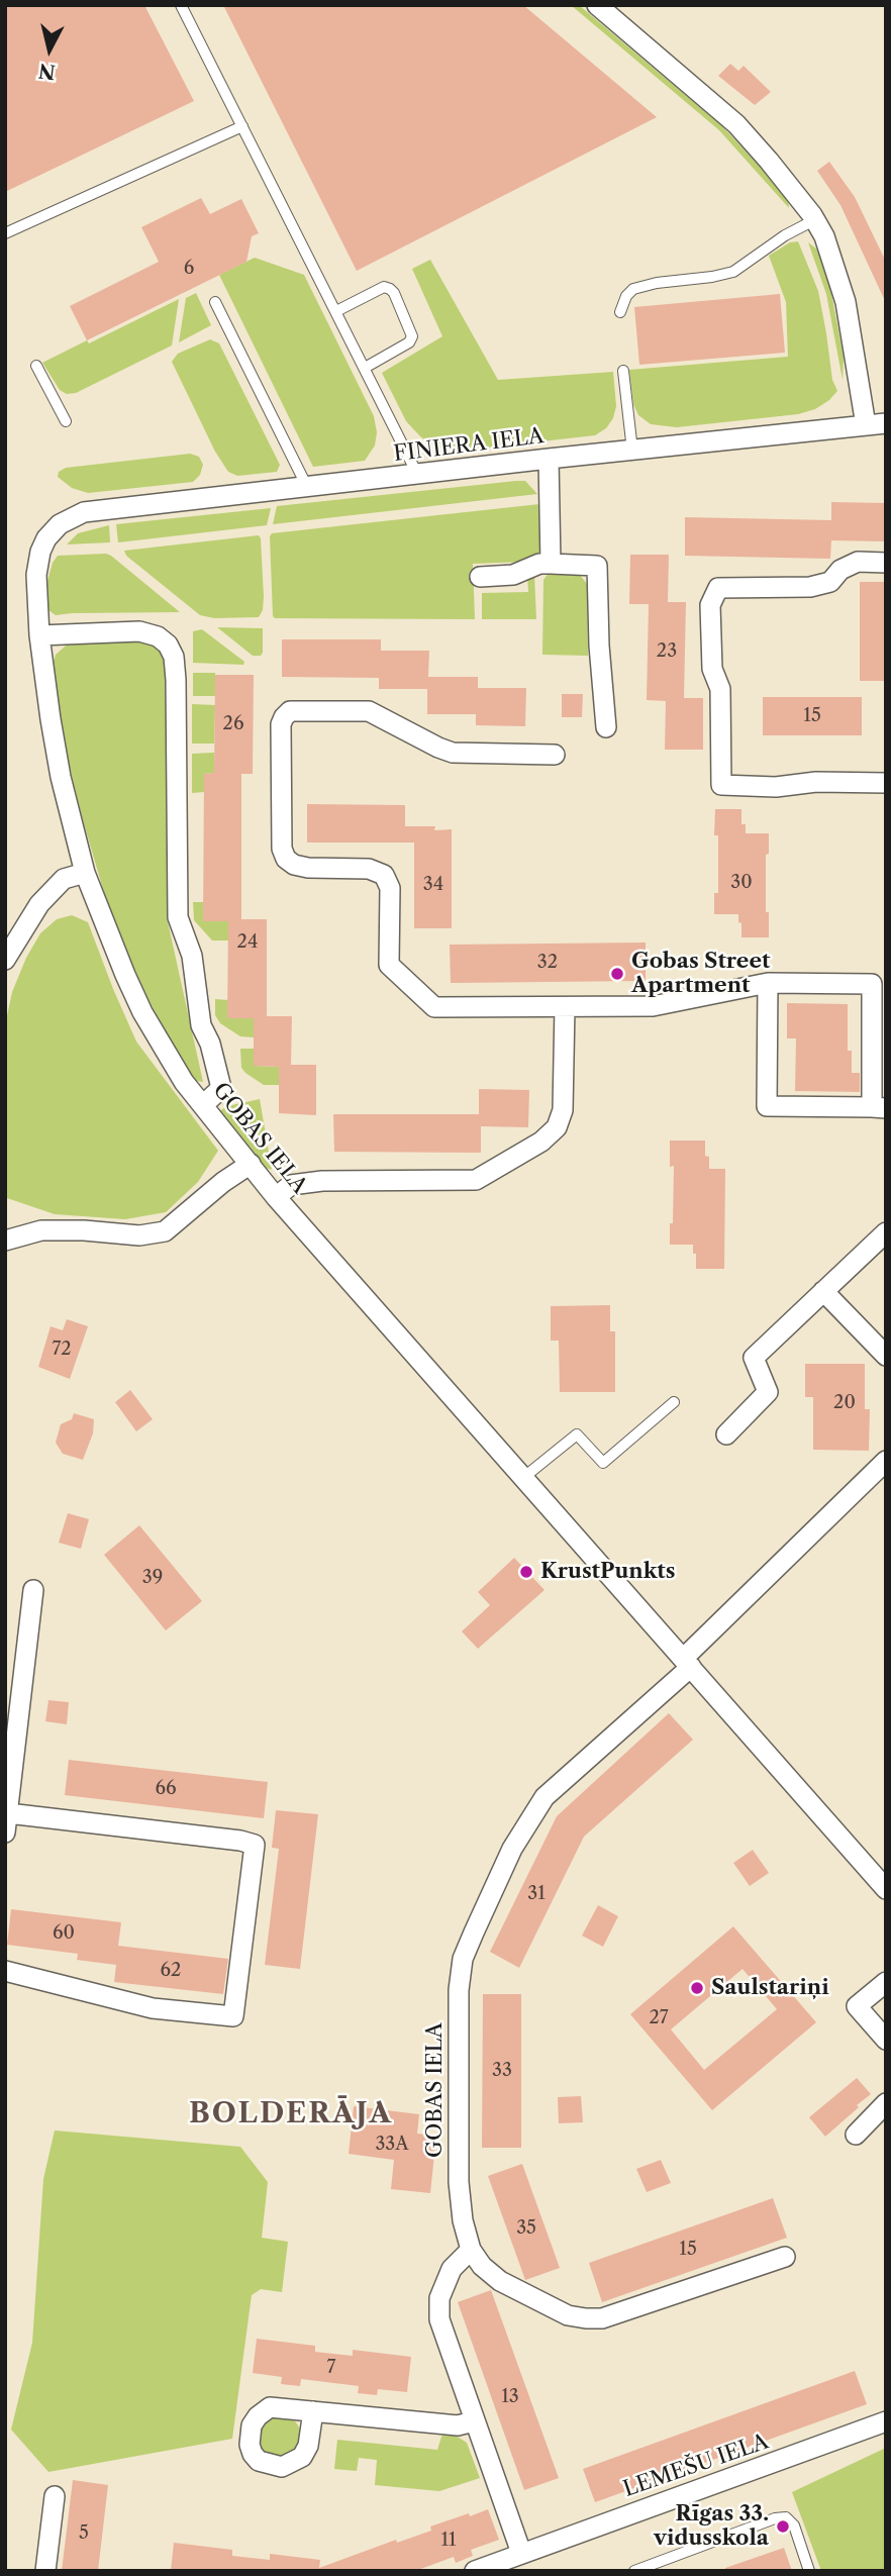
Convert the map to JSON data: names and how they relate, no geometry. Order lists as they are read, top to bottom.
{
  "streets": {
    "street": ["FINIERA IELA", "GOBAS IELA", "LEMEŠU IELA"]
  },
  "crossings": [
    ["FINIERA IELA", "GOBAS IELA"]
  ],
  "districts": ["BOLDERĀJA"],
  "places": [
    "Gobas Street Apartment",
    "KrustPunkts",
    "Saulstariņi",
    "Rīgas 33. vidusskola"
  ],
  "house_numbers": [
    "6",
    "23",
    "15",
    "26",
    "30",
    "34",
    "24",
    "32",
    "72",
    "20",
    "39",
    "66",
    "31",
    "60",
    "62",
    "27",
    "33",
    "33A",
    "35",
    "15",
    "7",
    "13",
    "5",
    "11"
  ],
  "north": "bottom"
}
